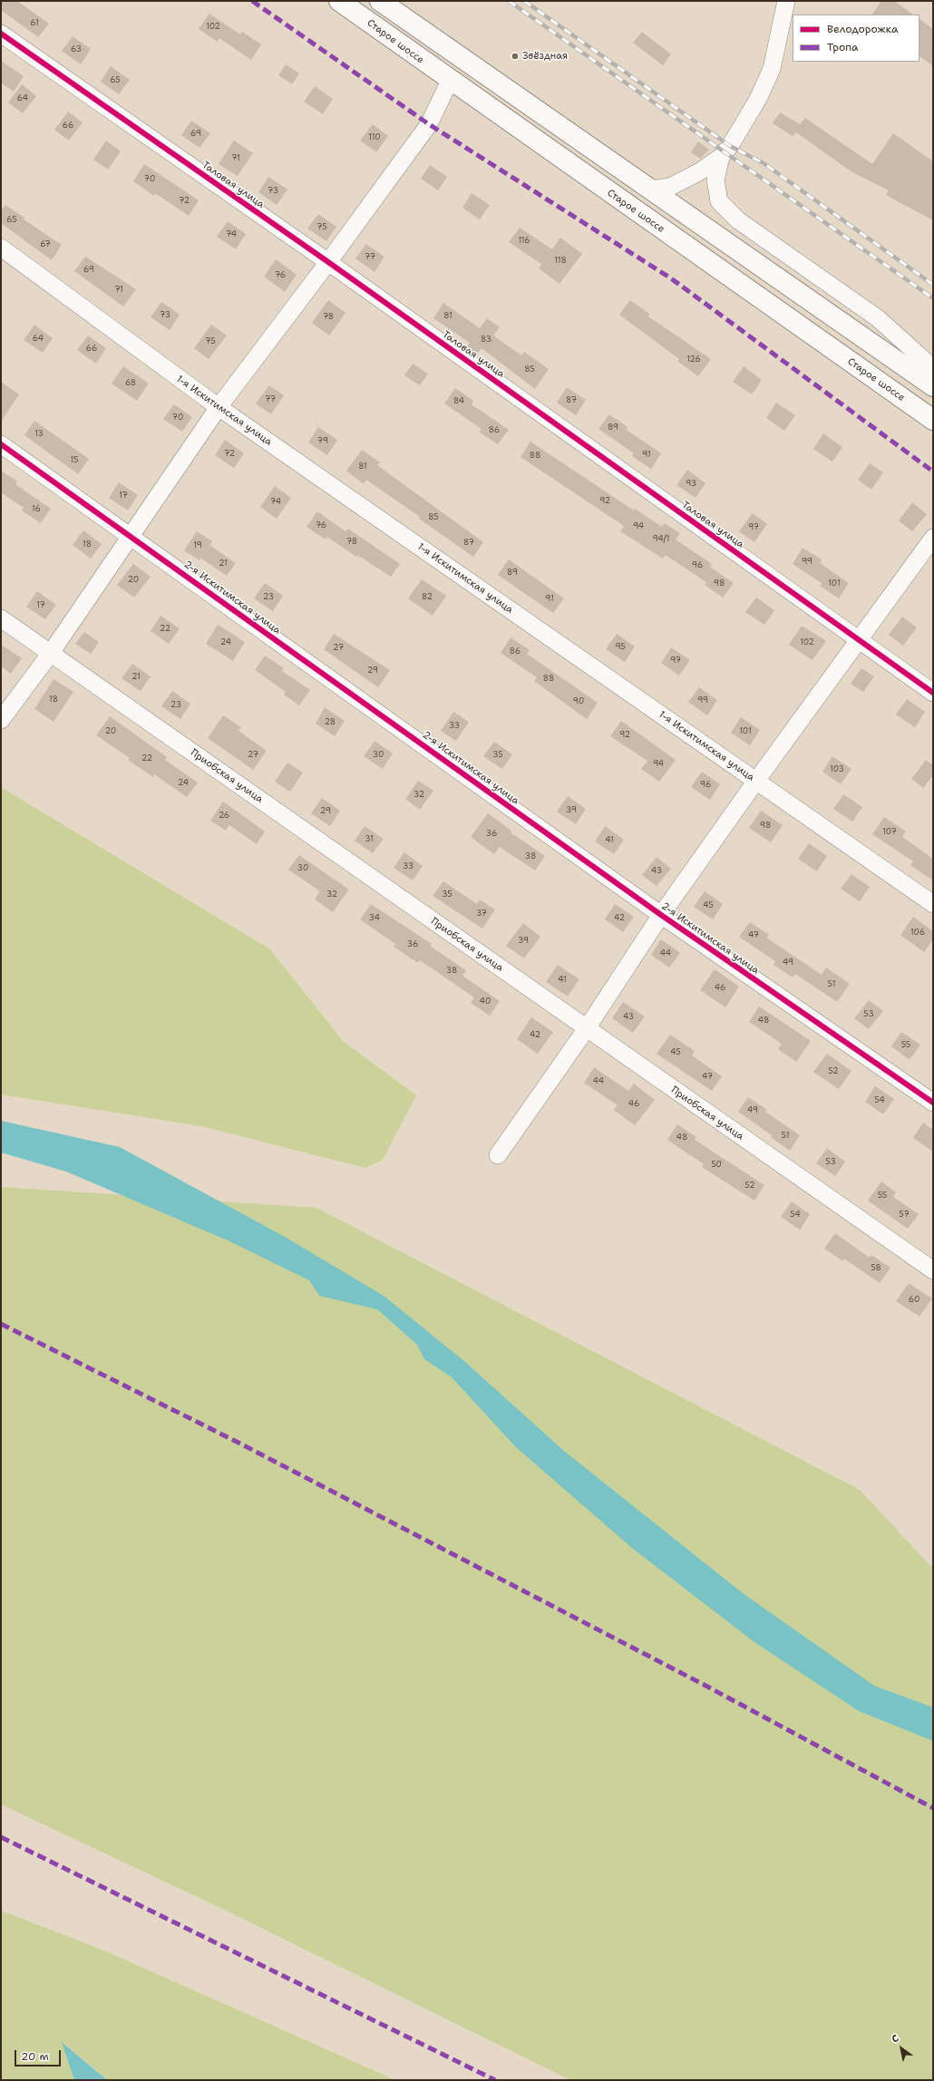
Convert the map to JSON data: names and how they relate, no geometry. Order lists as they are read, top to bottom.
{
  "streets": {
    "highway": ["Старое шоссе"],
    "street": [
      "Таловая улица",
      "1-я Искитимская улица",
      "2-я Искитимская улица",
      "Приобская улица"
    ]
  },
  "places": ["Звёздная"],
  "house_numbers": [
    "61",
    "102",
    "63",
    "65",
    "64",
    "66",
    "69",
    "110",
    "71",
    "70",
    "73",
    "72",
    "65",
    "75",
    "74",
    "116",
    "67",
    "77",
    "118",
    "69",
    "76",
    "71",
    "73",
    "81",
    "78",
    "64",
    "83",
    "75",
    "66",
    "126",
    "85",
    "68",
    "77",
    "87",
    "84",
    "70",
    "89",
    "86",
    "13",
    "79",
    "72",
    "91",
    "88",
    "15",
    "81",
    "93",
    "17",
    "92",
    "74",
    "16",
    "85",
    "76",
    "94",
    "97",
    "94/1",
    "78",
    "87",
    "18",
    "19",
    "99",
    "21",
    "96",
    "89",
    "20",
    "98",
    "101",
    "23",
    "82",
    "91",
    "17",
    "22",
    "24",
    "102",
    "95",
    "27",
    "86",
    "97",
    "29",
    "21",
    "88",
    "18",
    "99",
    "90",
    "23",
    "28",
    "33",
    "20",
    "101",
    "92",
    "27",
    "30",
    "35",
    "22",
    "94",
    "103",
    "24",
    "96",
    "32",
    "39",
    "29",
    "26",
    "98",
    "107",
    "36",
    "31",
    "41",
    "38",
    "33",
    "30",
    "43",
    "32",
    "35",
    "45",
    "37",
    "34",
    "42",
    "106",
    "47",
    "39",
    "36",
    "44",
    "49",
    "38",
    "41",
    "51",
    "46",
    "40",
    "53",
    "43",
    "48",
    "42",
    "55",
    "45",
    "52",
    "47",
    "44",
    "54",
    "46",
    "49",
    "51",
    "48",
    "53",
    "50",
    "52",
    "55",
    "54",
    "57",
    "58",
    "60"
  ],
  "legend": ["Велодорожка", "Тропа"],
  "scale_bar": "20 m",
  "north": "top left"
}
